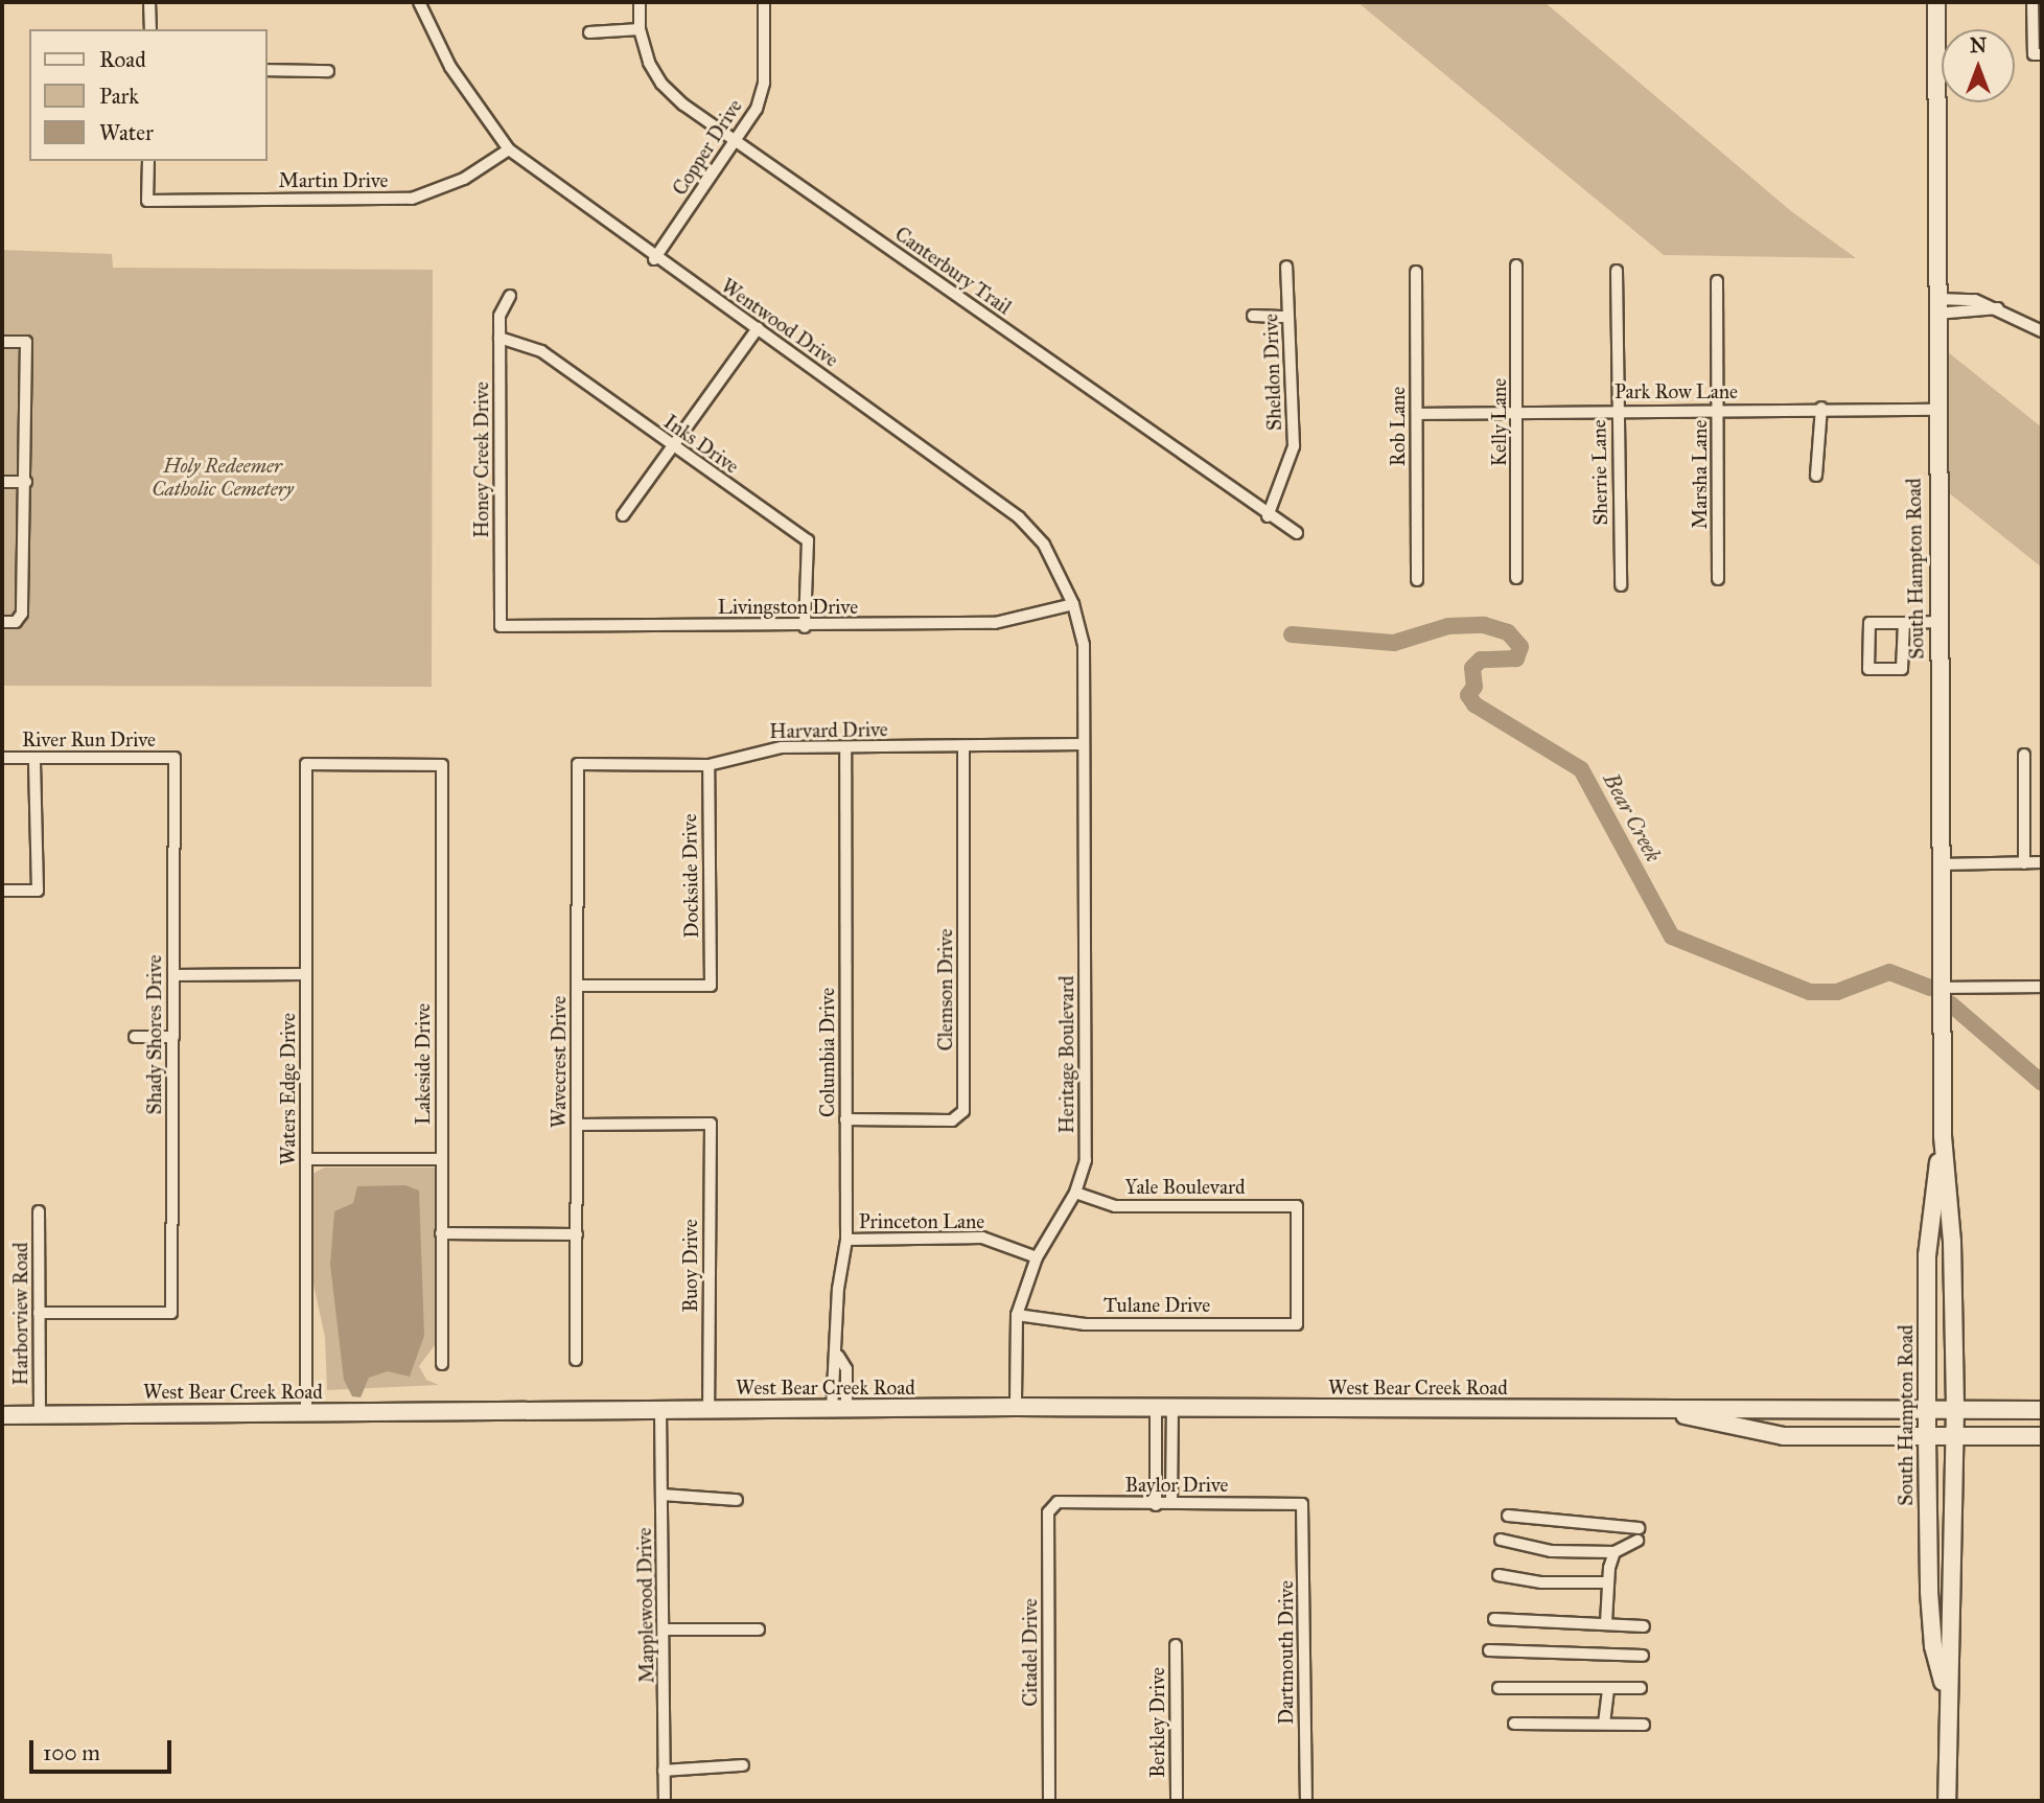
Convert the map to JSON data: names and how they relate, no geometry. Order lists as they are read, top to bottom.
{
  "streets": {
    "main road": ["South Hampton Road", "West Bear Creek Road"],
    "street": [
      "Copper Drive",
      "Martin Drive",
      "Canterbury Trail",
      "Wentwood Drive",
      "Sheldon Drive",
      "Park Row Lane",
      "Kelly Lane",
      "Rob Lane",
      "Inks Drive",
      "Honey Creek Drive",
      "Sherrie Lane",
      "Marsha Lane",
      "Livingston Drive",
      "Harvard Drive",
      "River Run Drive",
      "Dockside Drive",
      "Clemson Drive",
      "Shady Shores Drive",
      "Columbia Drive",
      "Heritage Boulevard",
      "Wavecrest Drive",
      "Lakeside Drive",
      "Waters Edge Drive",
      "Yale Boulevard",
      "Princeton Lane",
      "Buoy Drive",
      "Tulane Drive",
      "Harborview Road",
      "Baylor Drive",
      "Mapplewood Drive",
      "Citadel Drive",
      "Dartmouth Drive",
      "Berkley Drive"
    ]
  },
  "crossings": [
    ["Copper Drive", "Canterbury Trail"],
    ["Copper Drive", "Wentwood Drive"],
    ["Martin Drive", "Wentwood Drive"],
    ["Canterbury Trail", "Sheldon Drive"],
    ["Wentwood Drive", "Livingston Drive"],
    ["Wentwood Drive", "Heritage Boulevard"],
    ["Park Row Lane", "Kelly Lane"],
    ["Park Row Lane", "Rob Lane"],
    ["Park Row Lane", "Sherrie Lane"],
    ["Park Row Lane", "Marsha Lane"],
    ["Park Row Lane", "South Hampton Road"],
    ["Inks Drive", "Honey Creek Drive"],
    ["Inks Drive", "Livingston Drive"],
    ["Honey Creek Drive", "Livingston Drive"],
    ["South Hampton Road", "West Bear Creek Road"],
    ["Harvard Drive", "Dockside Drive"],
    ["Harvard Drive", "Clemson Drive"],
    ["Harvard Drive", "Columbia Drive"],
    ["Harvard Drive", "Heritage Boulevard"],
    ["Harvard Drive", "Wavecrest Drive"],
    ["River Run Drive", "Shady Shores Drive"],
    ["Dockside Drive", "Wavecrest Drive"],
    ["Clemson Drive", "Columbia Drive"],
    ["Shady Shores Drive", "Harborview Road"],
    ["Columbia Drive", "Princeton Lane"],
    ["Columbia Drive", "West Bear Creek Road"],
    ["Heritage Boulevard", "Yale Boulevard"],
    ["Heritage Boulevard", "Princeton Lane"],
    ["Heritage Boulevard", "Tulane Drive"],
    ["Heritage Boulevard", "West Bear Creek Road"],
    ["Wavecrest Drive", "Buoy Drive"],
    ["Lakeside Drive", "Waters Edge Drive"],
    ["Waters Edge Drive", "West Bear Creek Road"],
    ["Yale Boulevard", "Tulane Drive"],
    ["Buoy Drive", "West Bear Creek Road"],
    ["Harborview Road", "West Bear Creek Road"],
    ["West Bear Creek Road", "Mapplewood Drive"],
    ["Baylor Drive", "Citadel Drive"],
    ["Baylor Drive", "Dartmouth Drive"]
  ],
  "water": ["Bear Creek"],
  "parks": ["Holy Redeemer Catholic Cemetery"],
  "legend": ["Road", "Park", "Water"],
  "scale_bar": "100 m",
  "north": "top"
}
